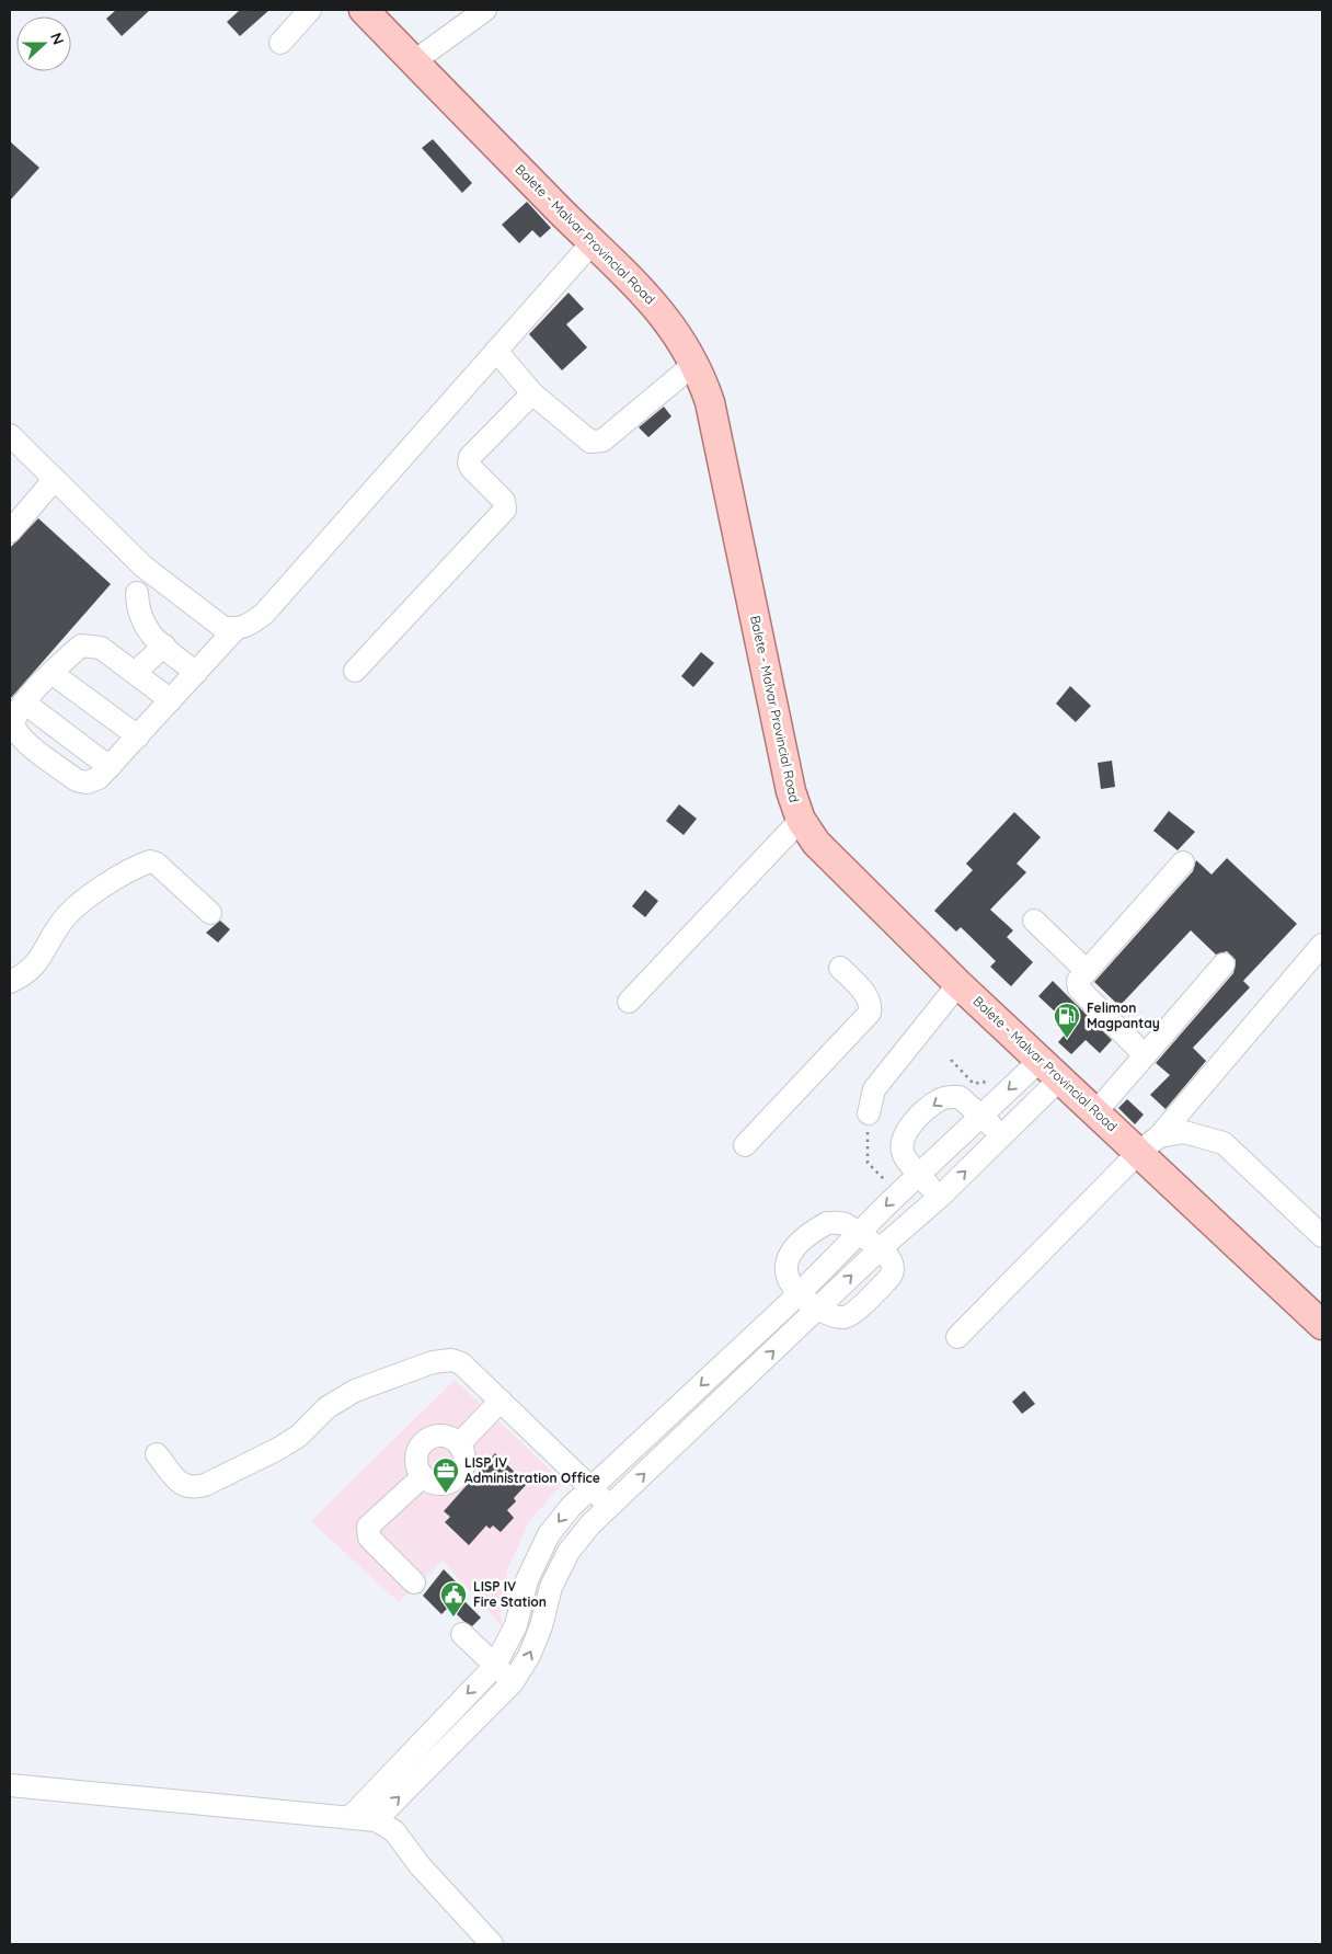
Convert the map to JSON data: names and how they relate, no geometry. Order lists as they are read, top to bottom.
{
  "streets": {
    "main road": ["Balete - Malvar Provincial Road"]
  },
  "places": {
    "fuel station": ["Felimon Magpantay"],
    "office": ["LISP IV Administration Office"],
    "public building": ["LISP IV Fire Station"]
  },
  "north": "right"
}
